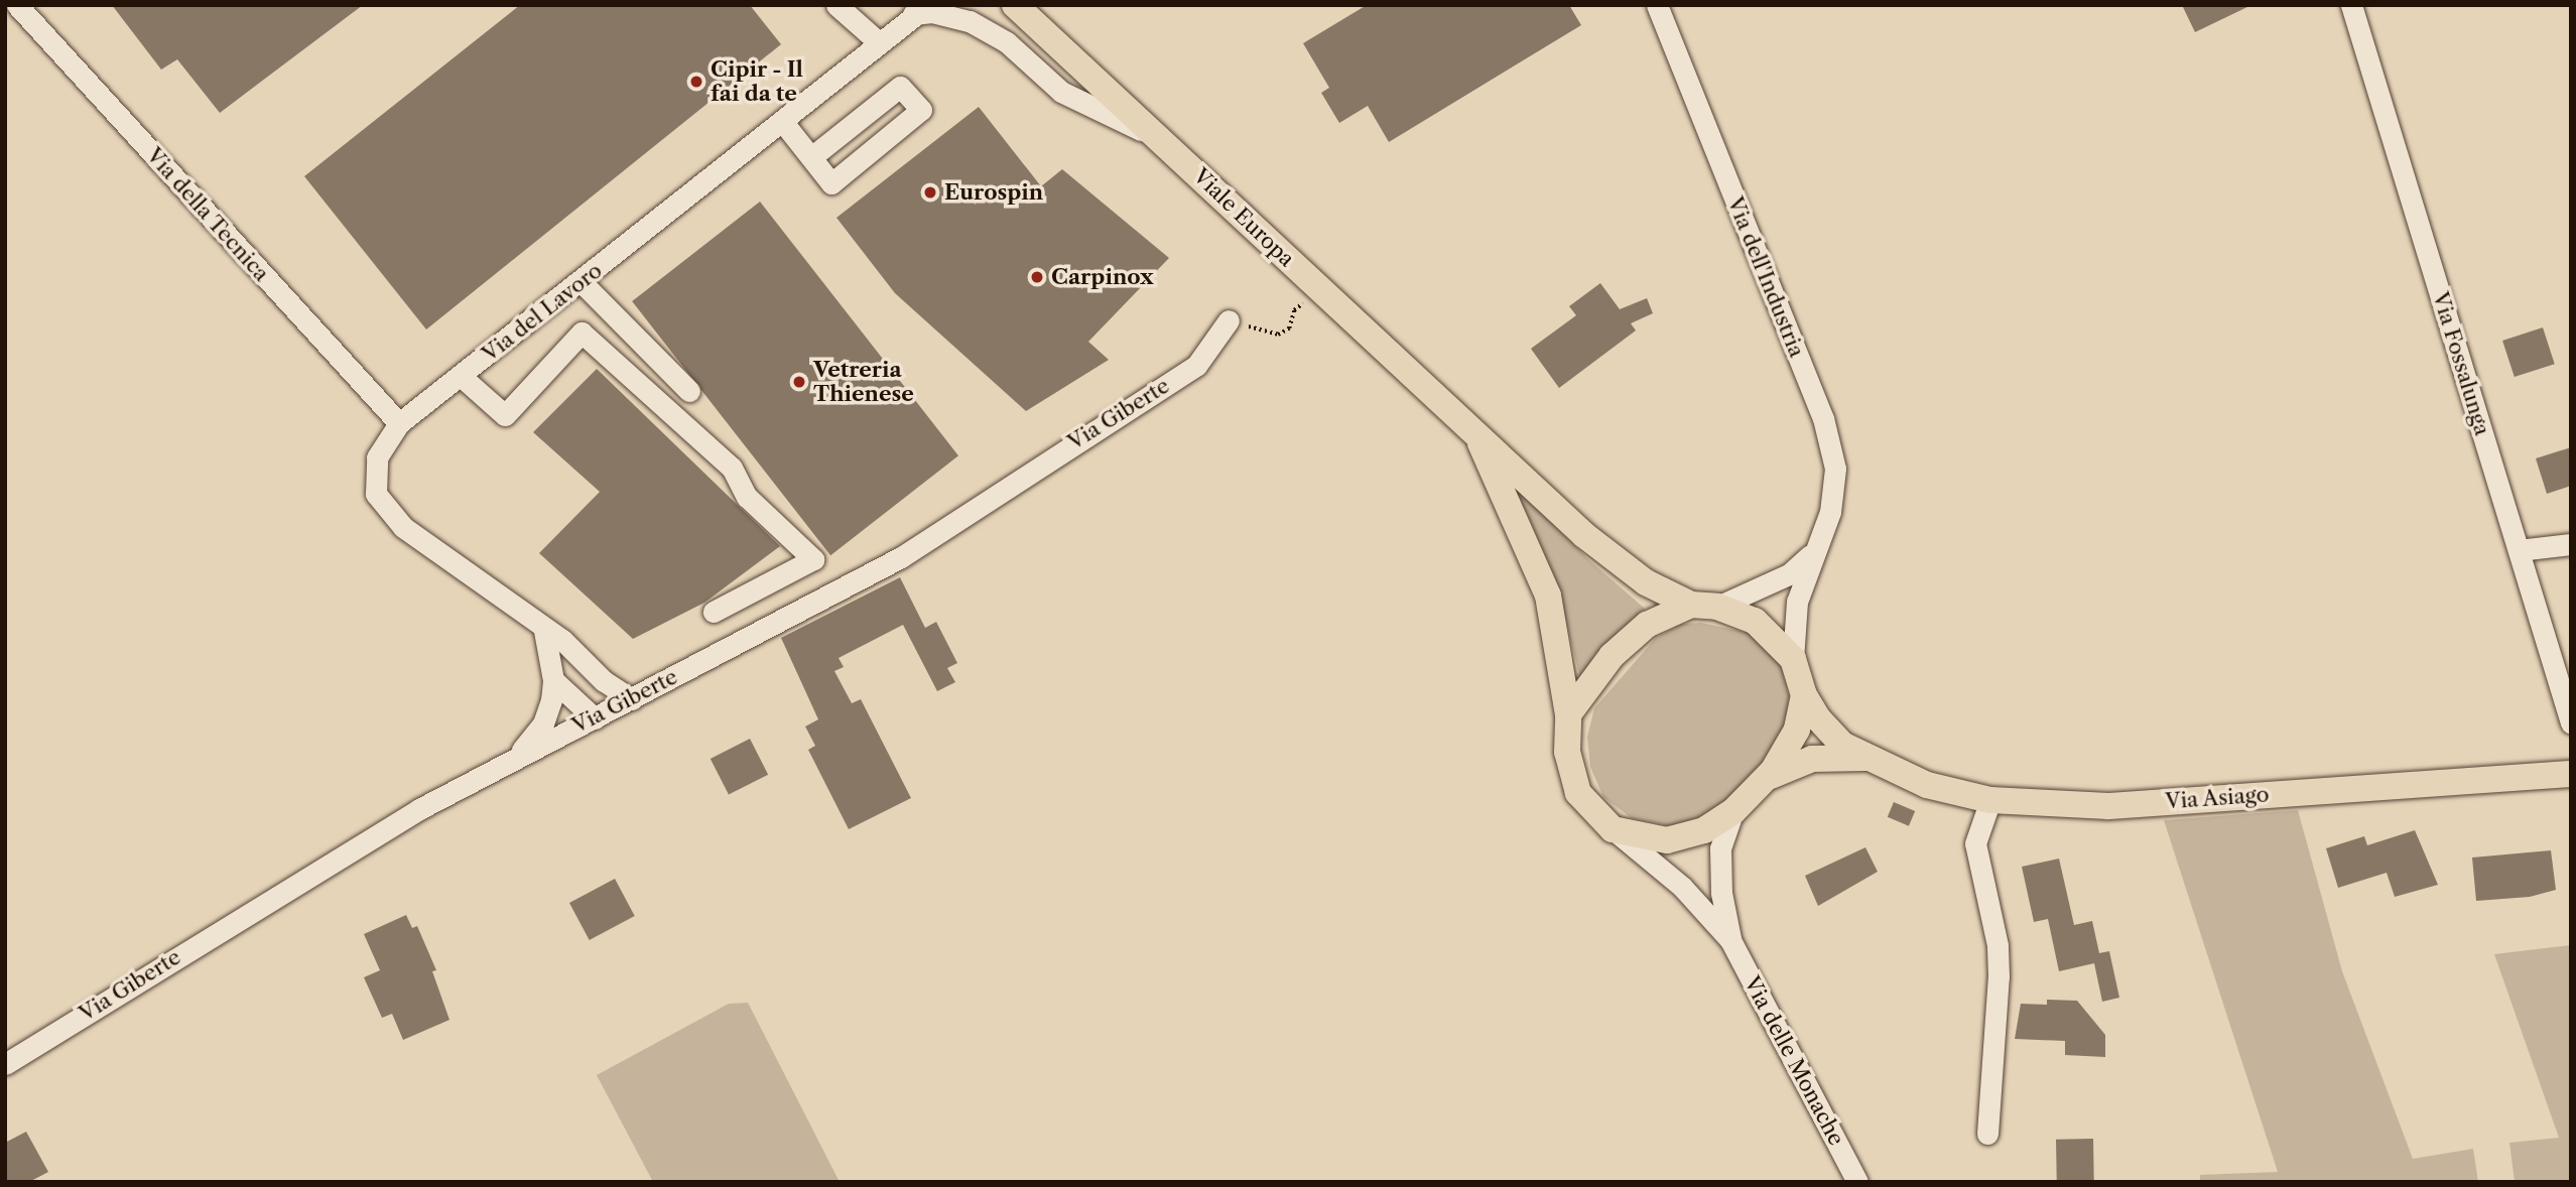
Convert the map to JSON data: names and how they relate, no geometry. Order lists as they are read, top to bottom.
{
  "streets": {
    "main road": ["Viale Europa", "Via Asiago"],
    "street": [
      "Via della Tecnica",
      "Via dell'Industria",
      "Via del Lavoro",
      "Via Fossalunga",
      "Via Giberte",
      "Via delle Monache"
    ]
  },
  "crossings": [
    ["Via della Tecnica", "Via del Lavoro"],
    ["Viale Europa", "Via dell'Industria"],
    ["Viale Europa", "Via del Lavoro"],
    ["Viale Europa", "Via Asiago"],
    ["Via dell'Industria", "Via Asiago"],
    ["Via del Lavoro", "Via Giberte"]
  ],
  "places": [
    "Cipir - Il fai da te",
    "Eurospin",
    "Carpinox",
    "Vetreria Thienese"
  ]
}
